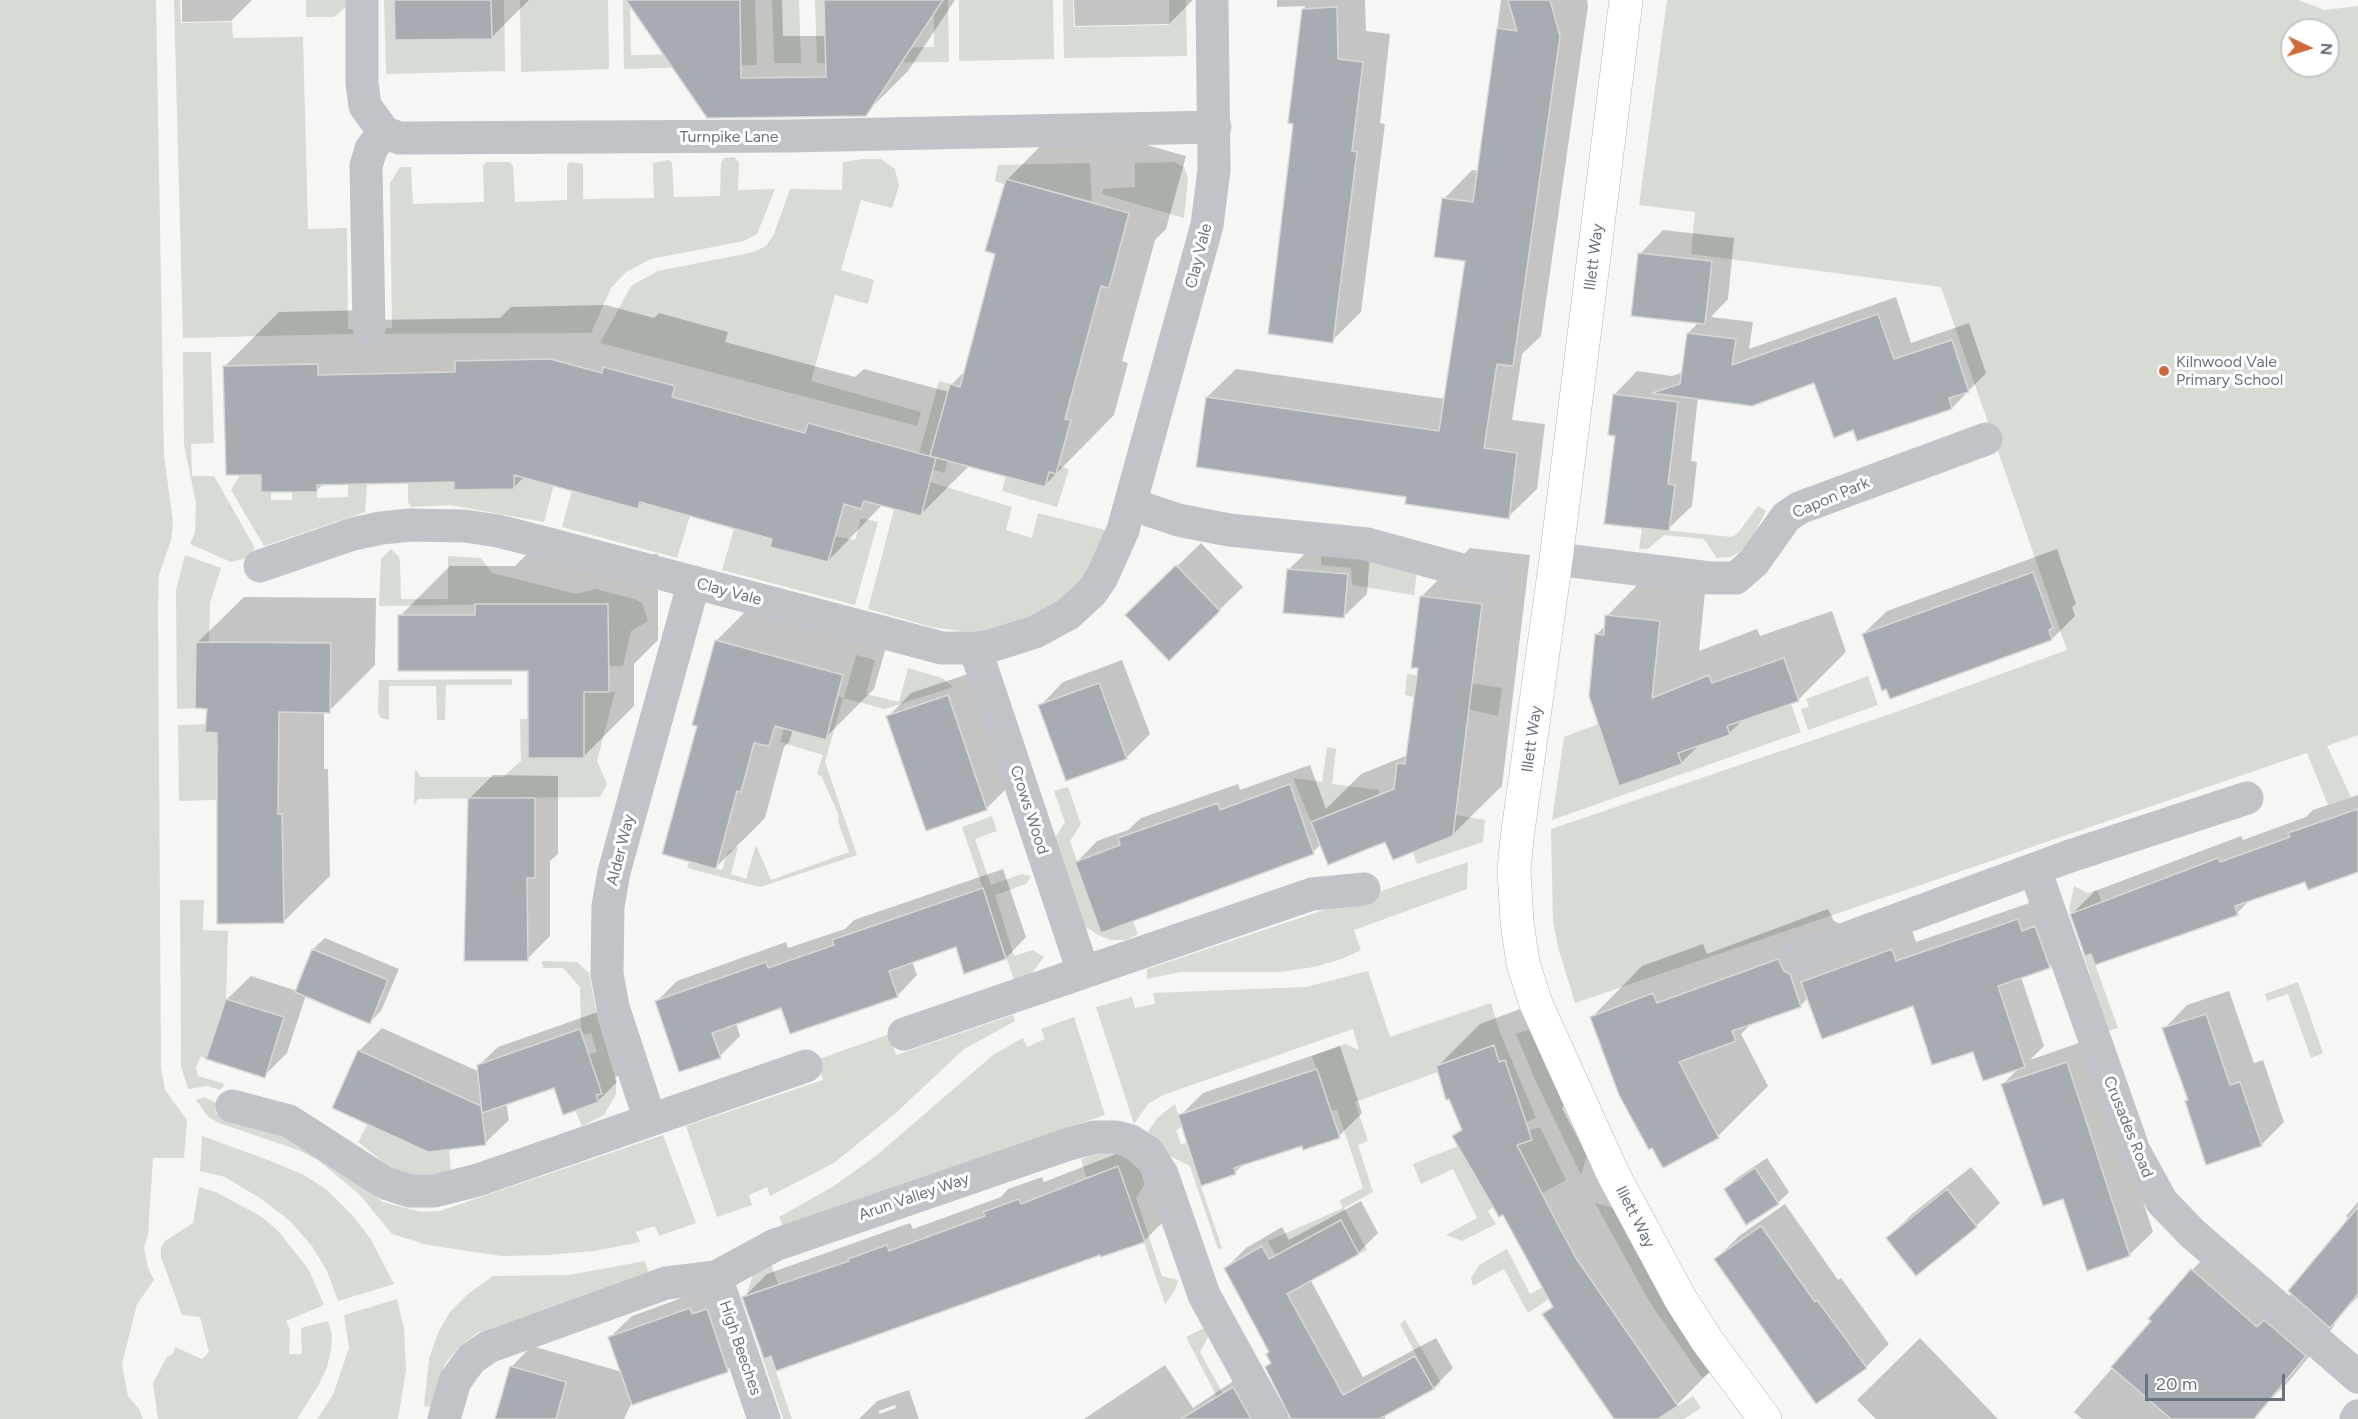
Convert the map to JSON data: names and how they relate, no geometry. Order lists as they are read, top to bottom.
{
  "streets": {
    "street": [
      "Turnpike Lane",
      "Clay Vale",
      "Illett Way",
      "Capon Park",
      "Crows Wood",
      "Alder Way",
      "Crusades Road",
      "Arun Valley Way",
      "High Beeches"
    ]
  },
  "crossings": [
    ["Turnpike Lane", "Clay Vale"],
    ["Clay Vale", "Crows Wood"],
    ["Clay Vale", "Alder Way"],
    ["Illett Way", "Capon Park"],
    ["Arun Valley Way", "High Beeches"]
  ],
  "places": ["Kilnwood Vale Primary School"],
  "scale_bar": "20 m",
  "north": "right"
}
